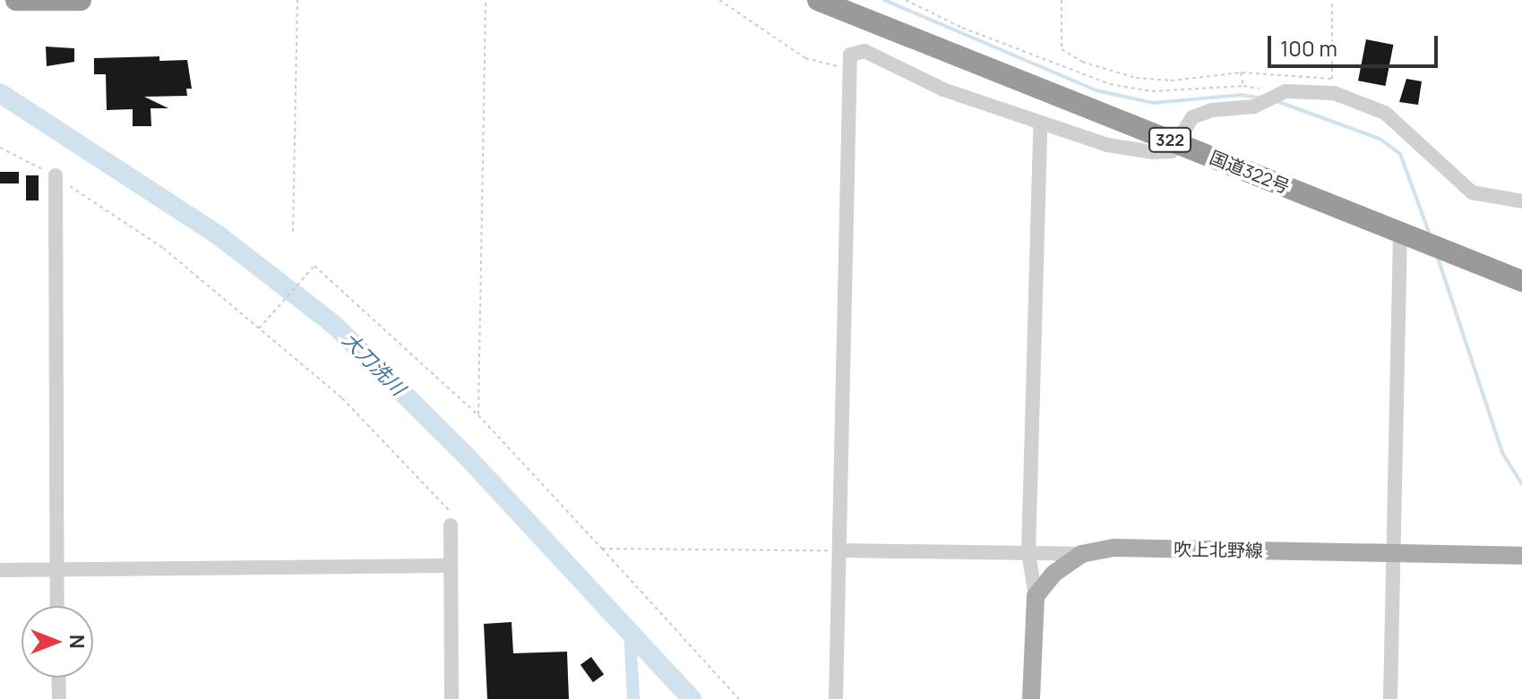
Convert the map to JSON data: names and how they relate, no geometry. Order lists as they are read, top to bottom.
{
  "streets": {
    "highway": ["322", "国道322号"],
    "main road": ["吹上北野線"]
  },
  "water": ["大刀洗川"],
  "scale_bar": "100 m",
  "north": "right"
}
